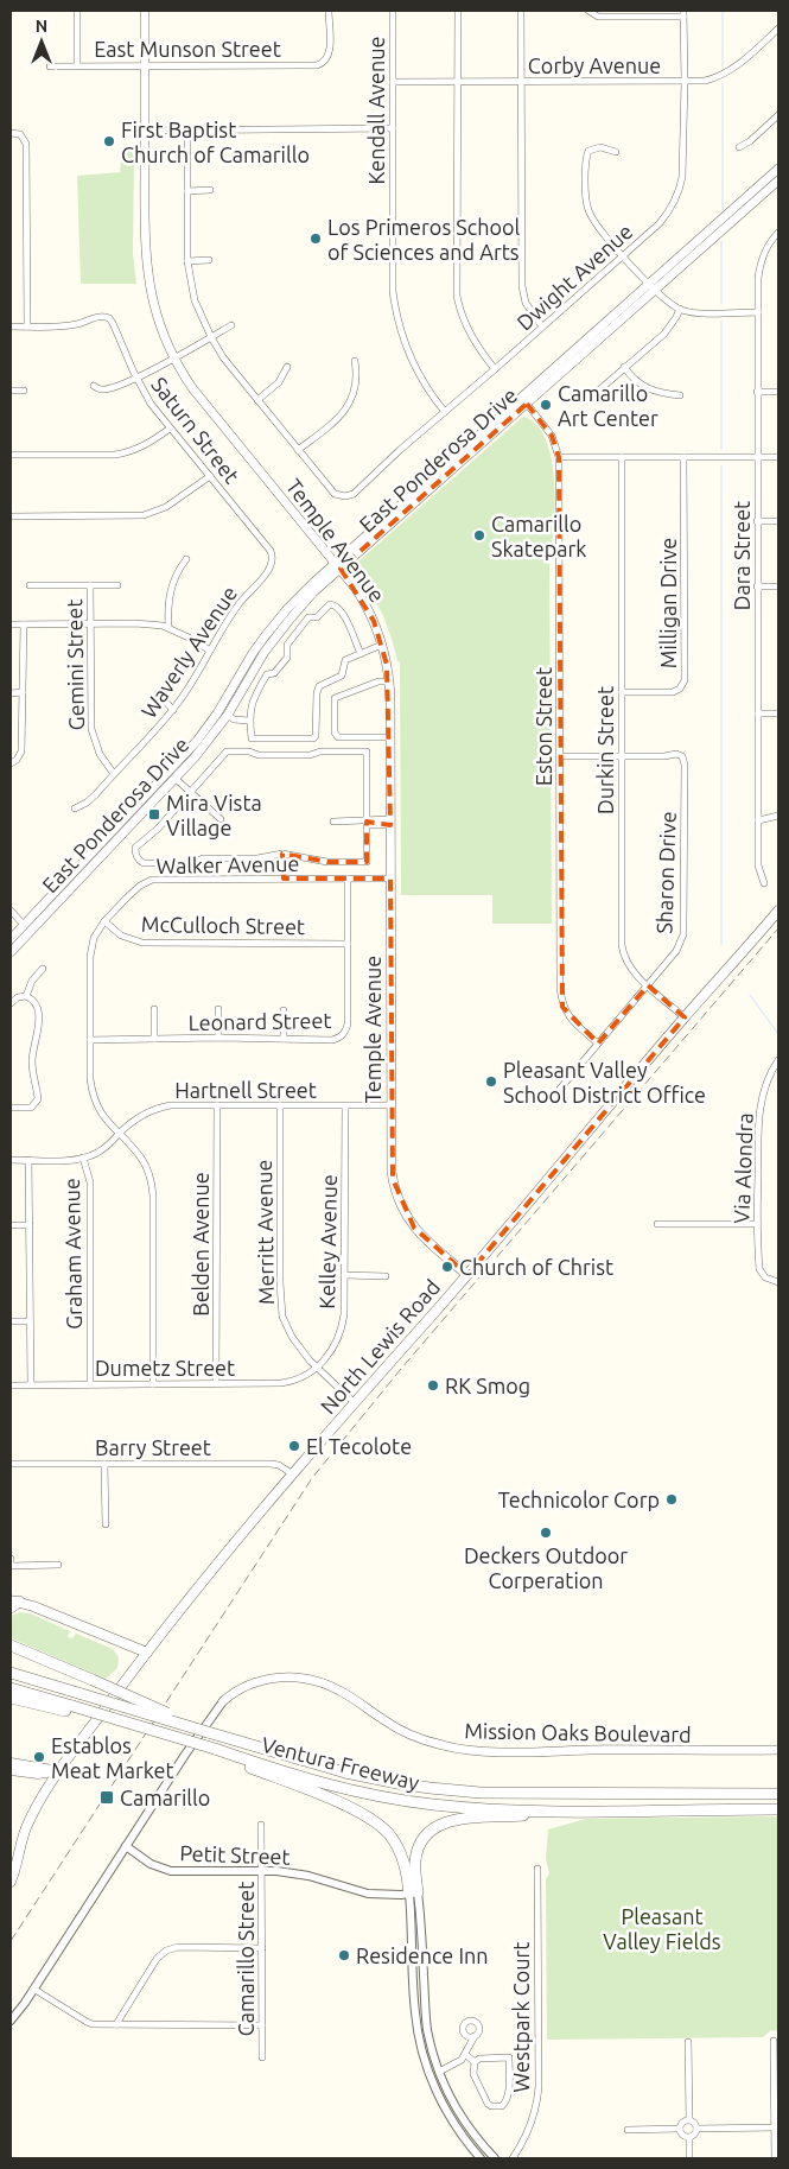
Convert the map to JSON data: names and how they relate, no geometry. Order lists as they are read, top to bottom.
{
  "streets": {
    "highway": ["Ventura Freeway"],
    "main road": [
      "East Ponderosa Drive",
      "Temple Avenue",
      "North Lewis Road",
      "Mission Oaks Boulevard"
    ],
    "street": [
      "East Munson Street",
      "Corby Avenue",
      "Kendall Avenue",
      "Dwight Avenue",
      "Saturn Street",
      "Dara Street",
      "Milligan Drive",
      "Waverly Avenue",
      "Gemini Street",
      "Eston Street",
      "Durkin Street",
      "Walker Avenue",
      "Sharon Drive",
      "McCulloch Street",
      "Leonard Street",
      "Hartnell Street",
      "Via Alondra",
      "Merritt Avenue",
      "Kelley Avenue",
      "Belden Avenue",
      "Graham Avenue",
      "Dumetz Street",
      "Barry Street",
      "Petit Street",
      "Camarillo Street",
      "Westpark Court"
    ]
  },
  "crossings": [
    ["East Munson Street", "Temple Avenue"],
    ["Corby Avenue", "Kendall Avenue"],
    ["Corby Avenue", "Dwight Avenue"],
    ["Kendall Avenue", "Dwight Avenue"],
    ["Saturn Street", "Waverly Avenue"],
    ["East Ponderosa Drive", "Temple Avenue"],
    ["East Ponderosa Drive", "Eston Street"],
    ["Temple Avenue", "Walker Avenue"],
    ["Temple Avenue", "Hartnell Street"],
    ["Temple Avenue", "North Lewis Road"],
    ["Milligan Drive", "Durkin Street"],
    ["Waverly Avenue", "Gemini Street"],
    ["Eston Street", "Sharon Drive"],
    ["Durkin Street", "Sharon Drive"],
    ["Durkin Street", "North Lewis Road"],
    ["Walker Avenue", "McCulloch Street"],
    ["Walker Avenue", "Leonard Street"],
    ["Walker Avenue", "Hartnell Street"],
    ["Walker Avenue", "Dumetz Street"],
    ["McCulloch Street", "Leonard Street"],
    ["Hartnell Street", "Merritt Avenue"],
    ["Hartnell Street", "Kelley Avenue"],
    ["Hartnell Street", "Belden Avenue"],
    ["Hartnell Street", "Graham Avenue"],
    ["Merritt Avenue", "Kelley Avenue"],
    ["Merritt Avenue", "North Lewis Road"],
    ["Merritt Avenue", "Dumetz Street"],
    ["Kelley Avenue", "Dumetz Street"],
    ["Belden Avenue", "Dumetz Street"],
    ["Graham Avenue", "Dumetz Street"],
    ["North Lewis Road", "Barry Street"],
    ["Petit Street", "Camarillo Street"]
  ],
  "parks": ["Pleasant Valley Fields"],
  "places": {
    "other": [
      "First Baptist Church of Camarillo",
      "Los Primeros School of Sciences and Arts",
      "Camarillo Art Center",
      "Camarillo Skatepark",
      "Pleasant Valley School District Office",
      "Church of Christ",
      "RK Smog",
      "El Tecolote",
      "Technicolor Corp",
      "Deckers Outdoor Corperation",
      "Establos Meat Market",
      "Residence Inn"
    ],
    "transit": ["Mira Vista Village", "Camarillo"]
  },
  "north": "top"
}
